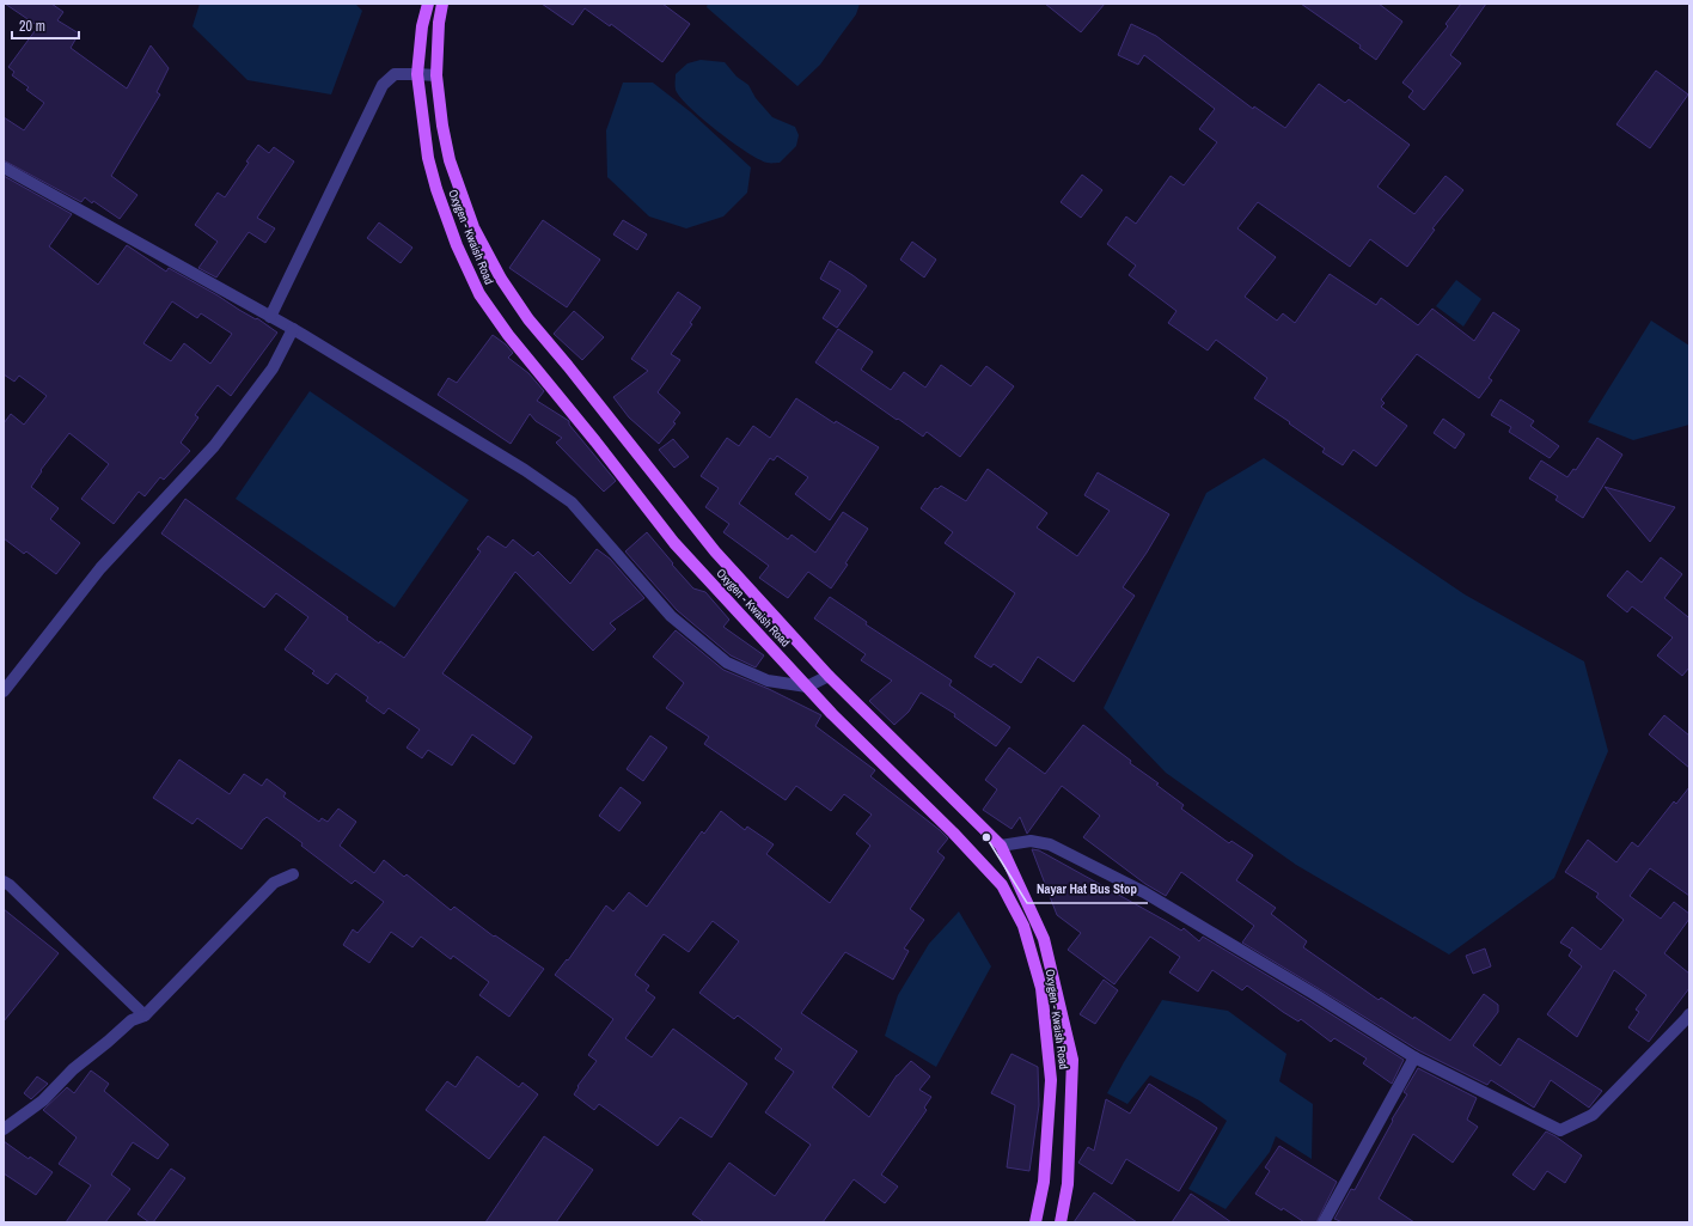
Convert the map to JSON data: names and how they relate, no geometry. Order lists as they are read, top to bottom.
{
  "streets": {
    "main road": ["Oxygen - Kwaish Road"]
  },
  "places": ["Nayar Hat Bus Stop"],
  "scale_bar": "20 m"
}
